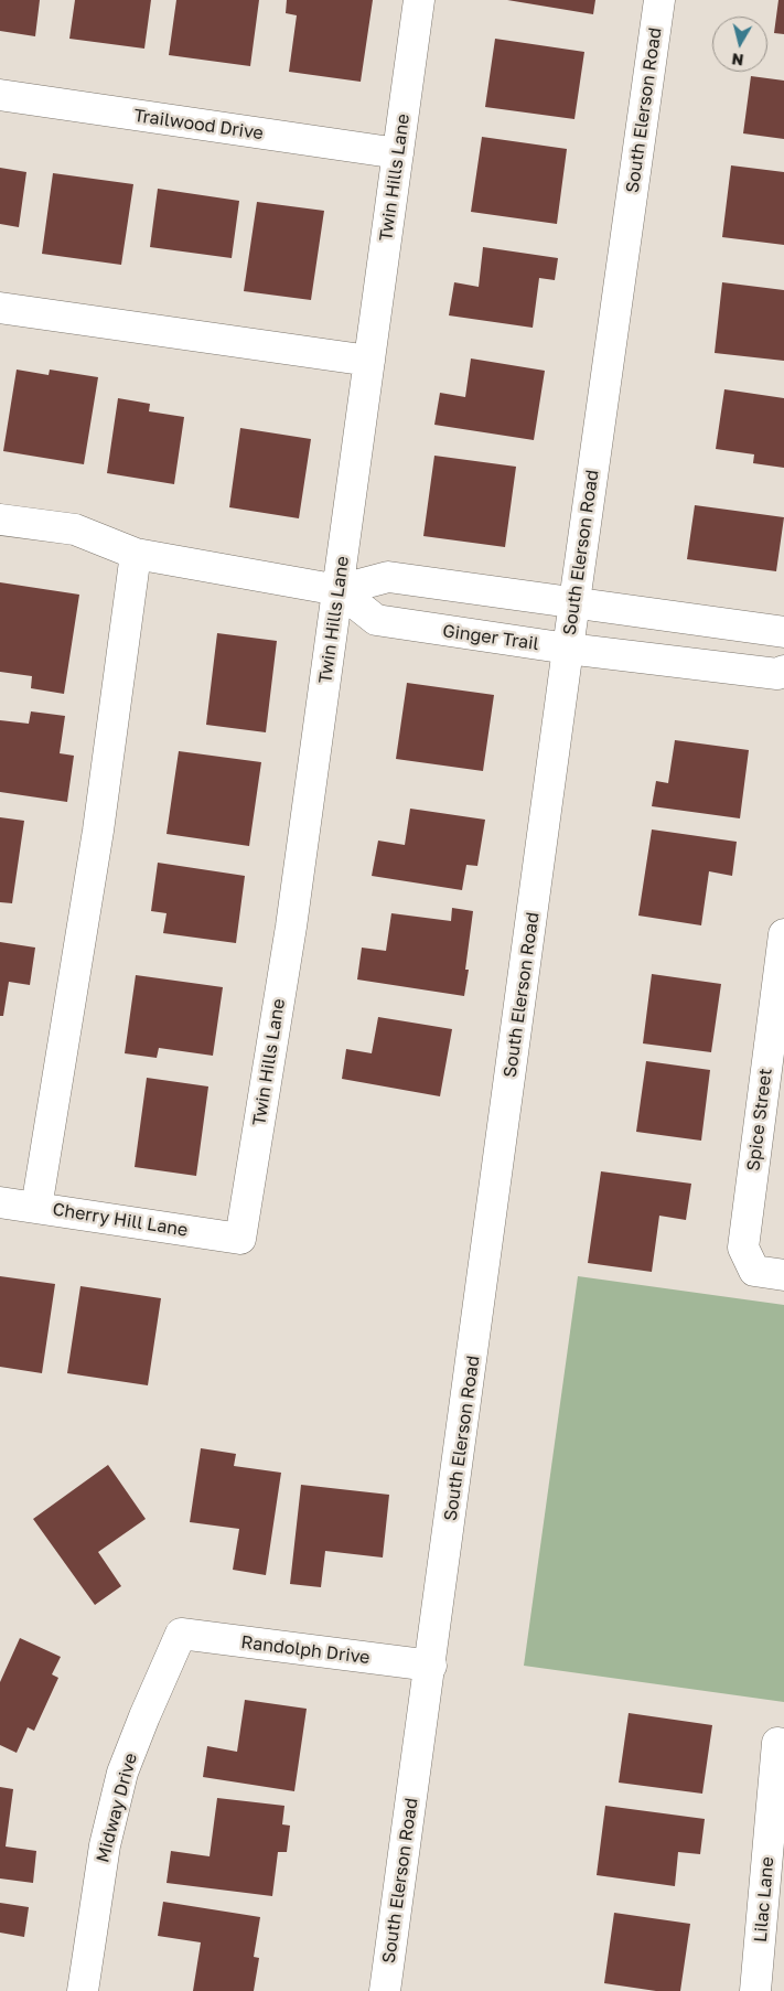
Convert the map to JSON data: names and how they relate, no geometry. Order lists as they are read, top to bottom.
{
  "streets": {
    "street": [
      "South Elerson Road",
      "Trailwood Drive",
      "Twin Hills Lane",
      "Ginger Trail",
      "Spice Street",
      "Cherry Hill Lane",
      "Randolph Drive",
      "Midway Drive",
      "Lilac Lane"
    ]
  },
  "crossings": [
    ["South Elerson Road", "Ginger Trail"],
    ["South Elerson Road", "Randolph Drive"],
    ["Trailwood Drive", "Twin Hills Lane"],
    ["Twin Hills Lane", "Ginger Trail"],
    ["Twin Hills Lane", "Cherry Hill Lane"],
    ["Randolph Drive", "Midway Drive"]
  ],
  "north": "bottom"
}
